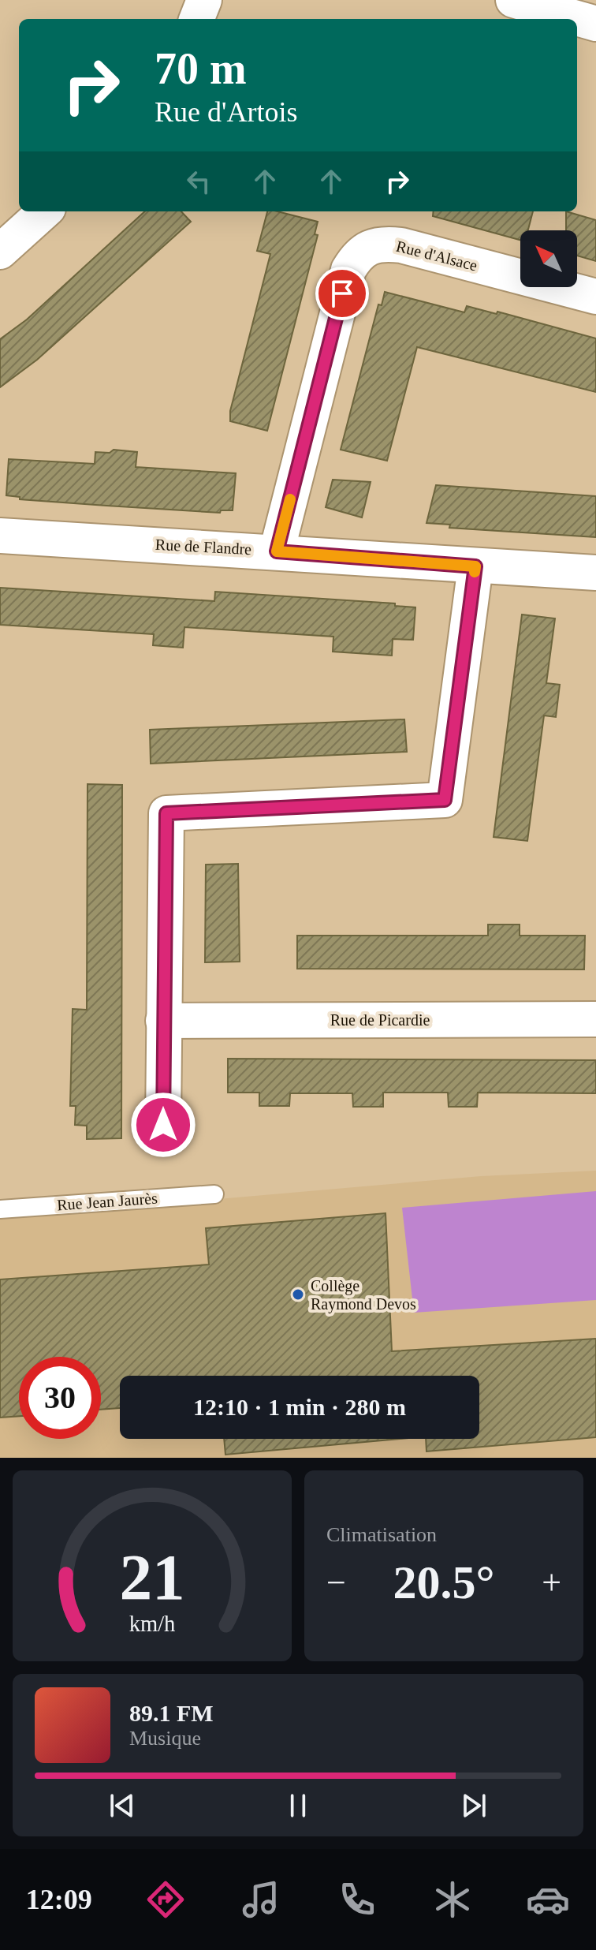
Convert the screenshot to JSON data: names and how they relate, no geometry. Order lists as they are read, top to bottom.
{
  "streets": {
    "street": ["Rue d'Alsace", "Rue de Flandre", "Rue de Picardie"],
    "lane": ["Rue Jean Jaurès"]
  },
  "crossings": [
    ["Rue d'Alsace", "Rue de Flandre"]
  ],
  "places": ["Collège Raymond Devos"],
  "north": "top left",
  "page": {
    "turn": ["70 m", "Rue d'Artois"],
    "limit": "30",
    "trip": "12:10 · 1 min · 280 m",
    "tile": "Climatisation",
    "heat": ["−", "20.5°", "+"],
    "song": ["89.1 FM", "Musique"],
    "tabs": "12:09",
    "gauge": ["21", "km/h"]
  }
}
